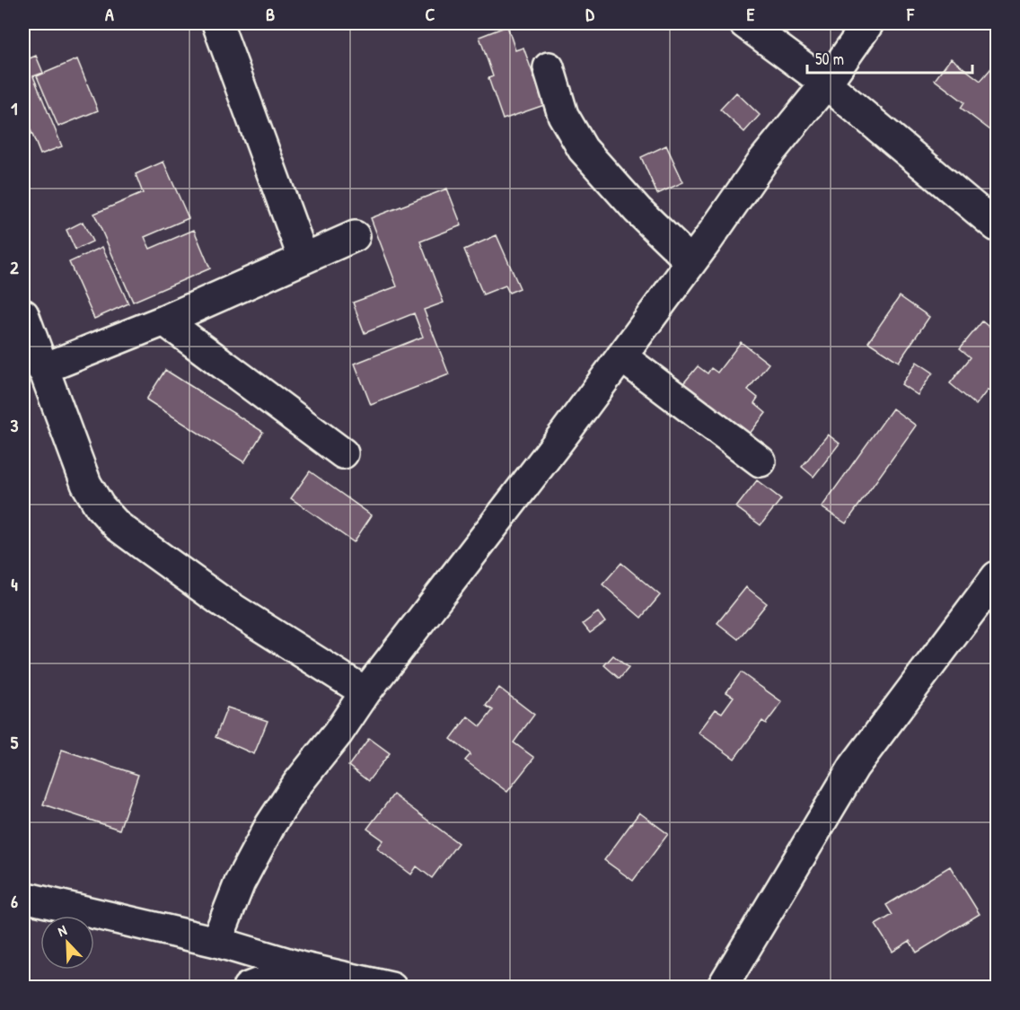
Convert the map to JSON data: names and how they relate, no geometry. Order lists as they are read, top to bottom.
{
  "scale_bar": "50 m",
  "north": "top left",
  "grid": {
    "columns": [
      "A",
      "B",
      "C",
      "D",
      "E",
      "F"
    ],
    "rows": [
      "1",
      "2",
      "3",
      "4",
      "5",
      "6"
    ]
  }
}
